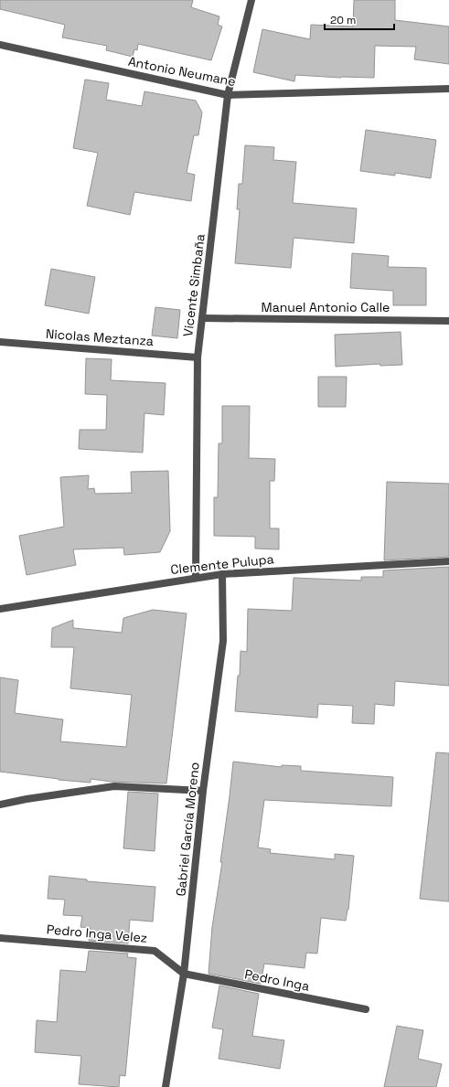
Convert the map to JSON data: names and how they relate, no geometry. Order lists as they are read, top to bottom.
{
  "streets": {
    "street": [
      "Antonio Neumane",
      "Vicente Simbaña",
      "Manuel Antonio Calle",
      "Nicolas Meztanza",
      "Clemente Pulupa",
      "Gabriel García Moreno",
      "Pedro Inga Velez",
      "Pedro Inga"
    ]
  },
  "crossings": [
    ["Antonio Neumane", "Vicente Simbaña"],
    ["Vicente Simbaña", "Manuel Antonio Calle"],
    ["Vicente Simbaña", "Nicolas Meztanza"],
    ["Vicente Simbaña", "Clemente Pulupa"],
    ["Clemente Pulupa", "Gabriel García Moreno"],
    ["Gabriel García Moreno", "Pedro Inga Velez"],
    ["Gabriel García Moreno", "Pedro Inga"],
    ["Pedro Inga Velez", "Pedro Inga"]
  ],
  "scale_bar": "20 m"
}
